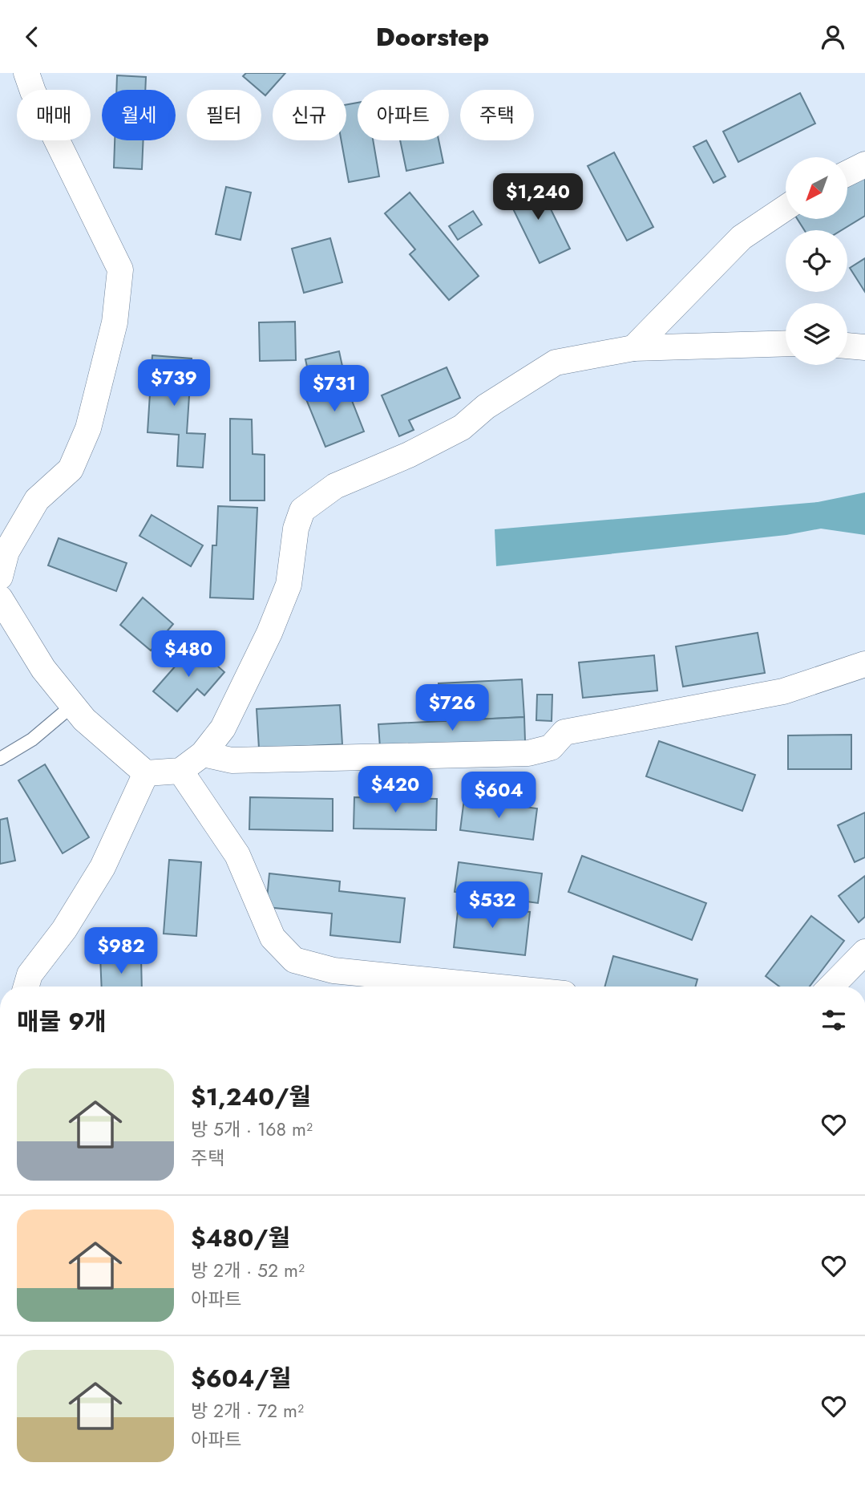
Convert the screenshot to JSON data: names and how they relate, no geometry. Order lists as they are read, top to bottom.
{
  "north": "bottom left",
  "page": {
    "header": "Doorstep",
    "chip": [
      "매매",
      "월세",
      "필터",
      "신규",
      "아파트",
      "주택"
    ],
    "price": [
      "$1,240",
      "$739",
      "$731",
      "$480",
      "$726",
      "$420",
      "$604",
      "$532",
      "$982"
    ],
    "heading": "매물 9개",
    "list": [
      {
        "name": "$1,240/월",
        "note": "방 5개 · 168 m² · 주택"
      },
      {
        "name": "$480/월",
        "note": "방 2개 · 52 m² · 아파트"
      },
      {
        "name": "$604/월",
        "note": "방 2개 · 72 m² · 아파트"
      }
    ]
  }
}
